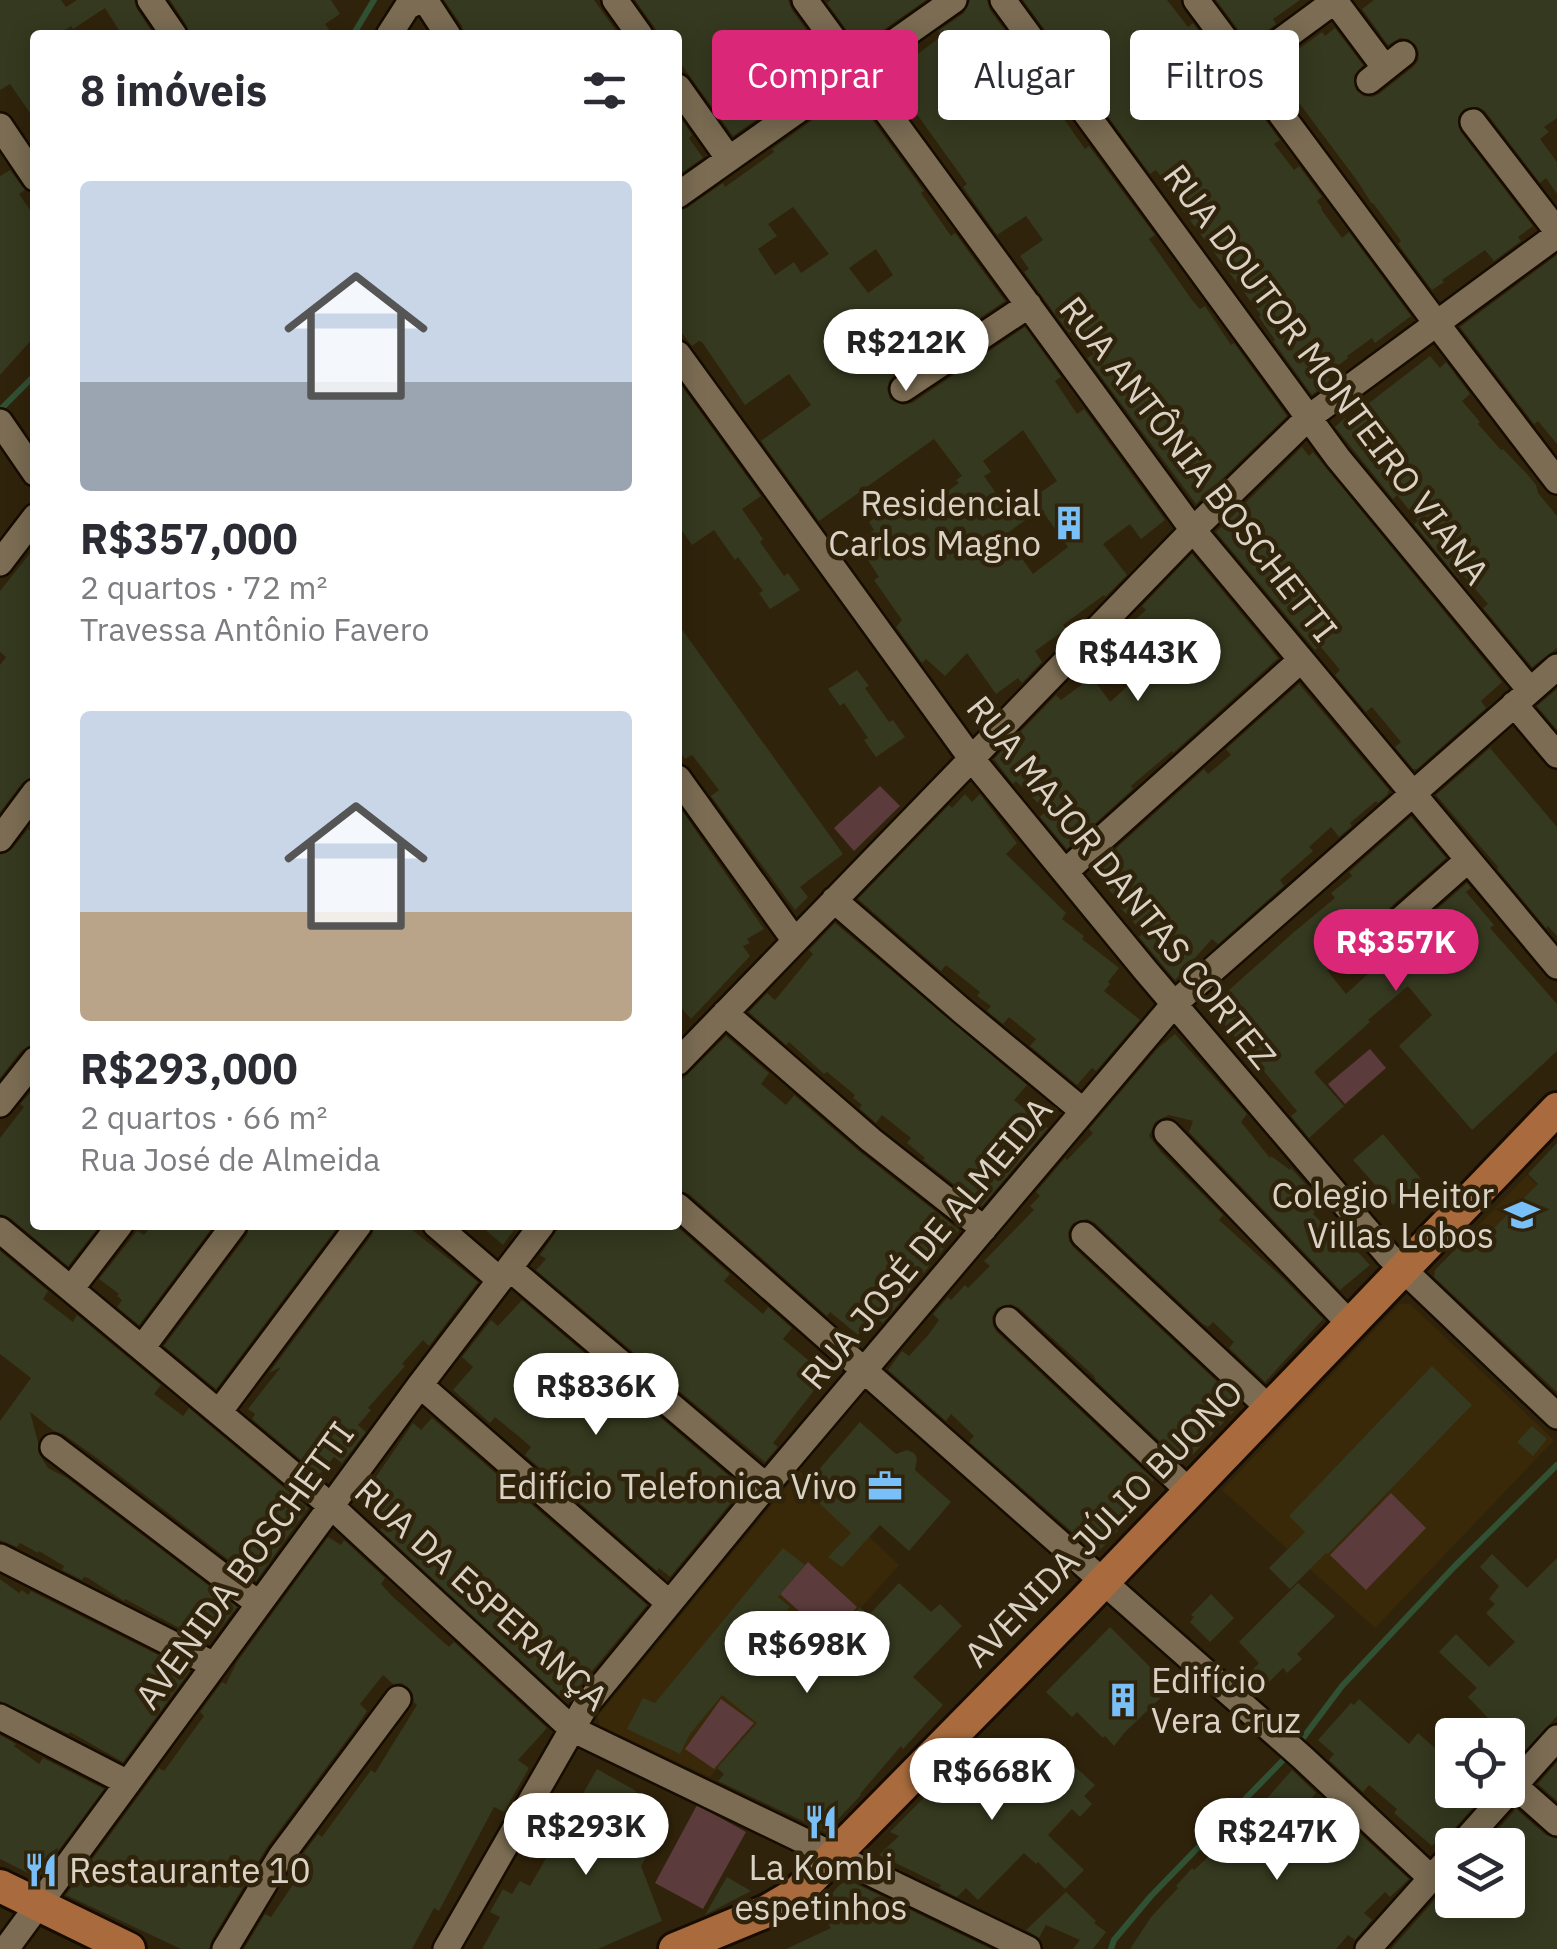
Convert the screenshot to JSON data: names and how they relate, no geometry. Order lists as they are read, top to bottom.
{
  "streets": {
    "main road": ["AVENIDA JÚLIO BUONO"],
    "street": [
      "RUA DOUTOR MONTEIRO VIANA",
      "RUA ANTÔNIA BOSCHETTI",
      "RUA MAJOR DANTAS CORTEZ",
      "RUA JOSÉ DE ALMEIDA",
      "AVENIDA BOSCHETTI",
      "RUA DA ESPERANÇA"
    ]
  },
  "crossings": [
    ["RUA DOUTOR MONTEIRO VIANA", "RUA JOSÉ DE ALMEIDA"],
    ["RUA ANTÔNIA BOSCHETTI", "RUA JOSÉ DE ALMEIDA"],
    ["RUA MAJOR DANTAS CORTEZ", "RUA JOSÉ DE ALMEIDA"],
    ["RUA MAJOR DANTAS CORTEZ", "AVENIDA JÚLIO BUONO"],
    ["RUA JOSÉ DE ALMEIDA", "RUA DA ESPERANÇA"],
    ["AVENIDA JÚLIO BUONO", "RUA DA ESPERANÇA"],
    ["AVENIDA BOSCHETTI", "RUA DA ESPERANÇA"]
  ],
  "places": {
    "building": ["Residencial Carlos Magno", "Edifício Vera Cruz"],
    "school or university": ["Colegio Heitor Villas Lobos"],
    "office": ["Edifício Telefonica Vivo"],
    "restaurant": ["La Kombi espetinhos", "Restaurante 10"]
  },
  "page": {
    "chip": ["Comprar", "Alugar", "Filtros"],
    "heading": "8 imóveis",
    "list": [
      {
        "name": "R$357,000",
        "note": "2 quartos · 72 m² · Travessa Antônio Favero"
      },
      {
        "name": "R$293,000",
        "note": "2 quartos · 66 m² · Rua José de Almeida"
      }
    ],
    "price": [
      "R$212K",
      "R$443K",
      "R$357K",
      "R$836K",
      "R$698K",
      "R$668K",
      "R$293K",
      "R$247K"
    ]
  }
}
